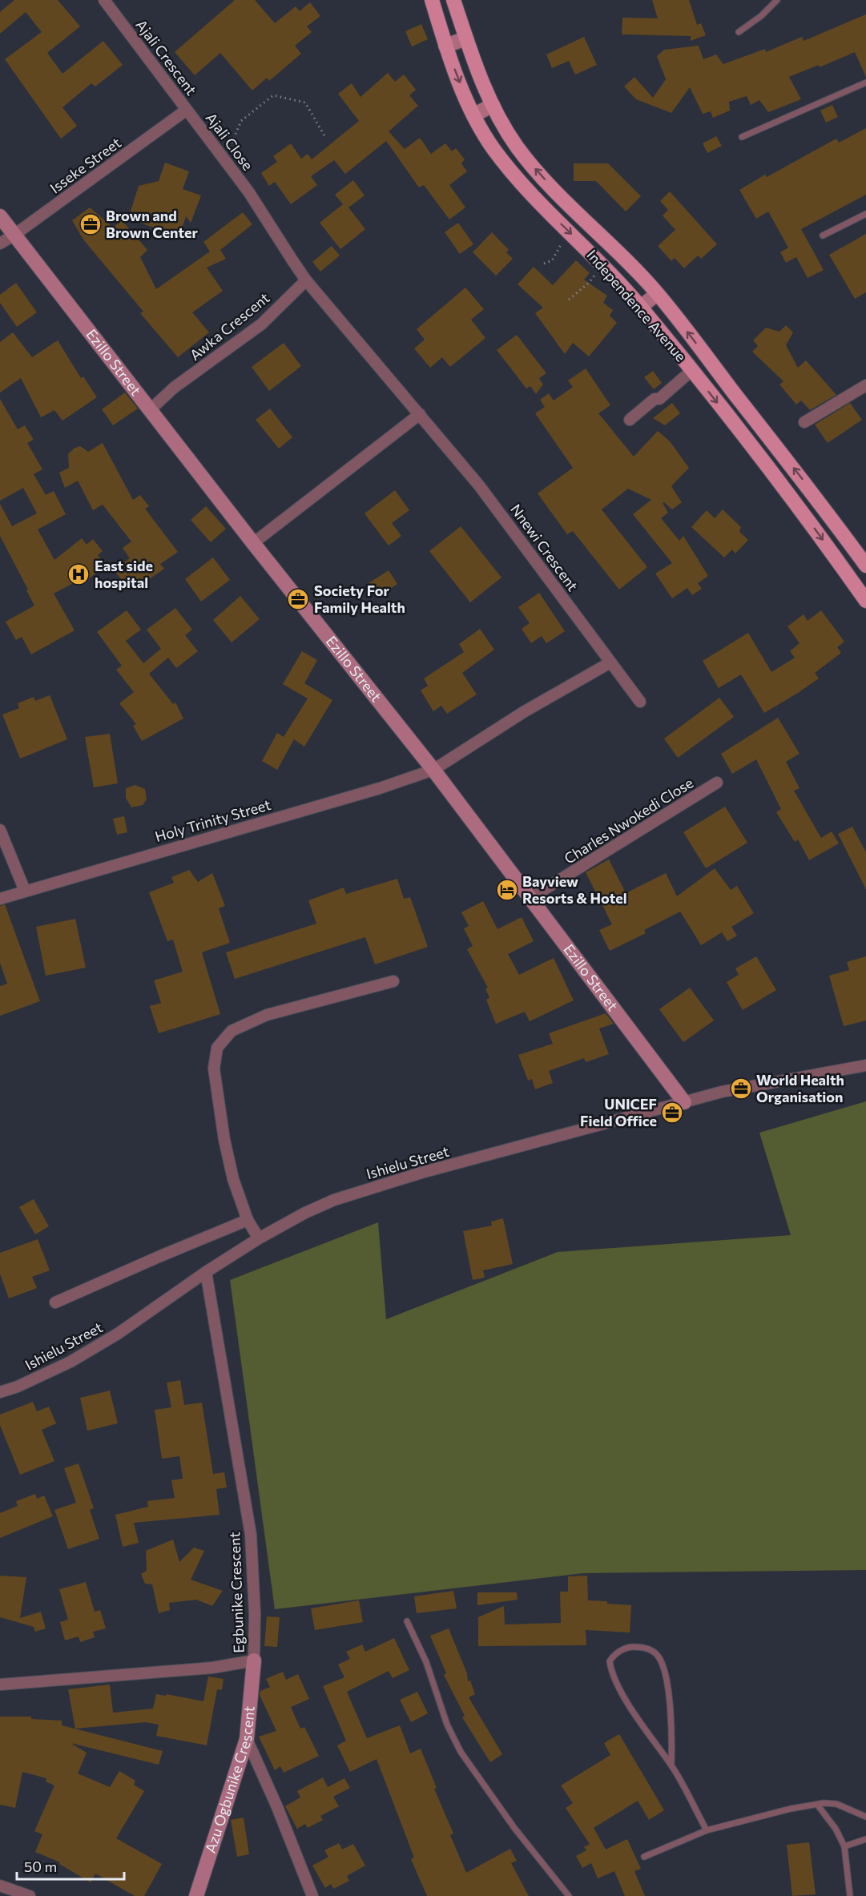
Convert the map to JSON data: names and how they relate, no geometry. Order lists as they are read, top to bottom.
{
  "streets": {
    "main road": ["Independence Avenue"],
    "street": [
      "Ajali Crescent",
      "Ajali Close",
      "Isseke Street",
      "Awka Crescent",
      "Ezillo Street",
      "Nnewi Crescent",
      "Holy Trinity Street",
      "Charles Nwokedi Close",
      "Ishielu Street",
      "Egbunike Crescent",
      "Azu Ogbunike Crescent"
    ]
  },
  "crossings": [
    ["Ajali Crescent", "Ajali Close"],
    ["Ajali Crescent", "Isseke Street"],
    ["Ajali Close", "Isseke Street"],
    ["Ajali Close", "Awka Crescent"],
    ["Ajali Close", "Nnewi Crescent"],
    ["Isseke Street", "Ezillo Street"],
    ["Awka Crescent", "Ezillo Street"],
    ["Awka Crescent", "Nnewi Crescent"],
    ["Ezillo Street", "Holy Trinity Street"],
    ["Ezillo Street", "Charles Nwokedi Close"],
    ["Ezillo Street", "Ishielu Street"],
    ["Nnewi Crescent", "Holy Trinity Street"],
    ["Ishielu Street", "Egbunike Crescent"],
    ["Egbunike Crescent", "Azu Ogbunike Crescent"]
  ],
  "places": {
    "office": [
      "Brown and Brown Center",
      "Society For Family Health",
      "World Health Organisation",
      "UNICEF Field Office"
    ],
    "hospital": ["East side hospital"],
    "hotel": ["Bayview Resorts & Hotel"]
  },
  "scale_bar": "50 m"
}
